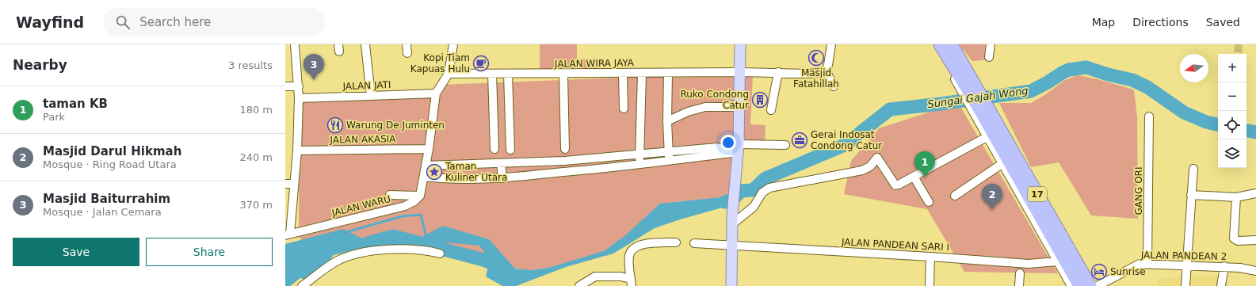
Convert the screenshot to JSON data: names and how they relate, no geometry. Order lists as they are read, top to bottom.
{
  "streets": {
    "highway": ["17"],
    "street": [
      "JALAN WIRA JAYA",
      "JALAN JATI",
      "JALAN AKASIA",
      "GANG ORI",
      "JALAN WARU",
      "JALAN PANDEAN SARI I",
      "JALAN PANDEAN 2"
    ]
  },
  "crossings": [
    ["GANG ORI", "JALAN PANDEAN 2"]
  ],
  "water": ["Sungai Gajah Wong"],
  "places": {
    "mosque": ["Masjid Fatahillah"],
    "cafe": ["Kopi Tiam Kapuas Hulu"],
    "building": ["Ruko Condong Catur"],
    "restaurant": ["Warung De Juminten"],
    "office": ["Gerai Indosat Condong Catur"],
    "place": ["Taman Kuliner Utara"],
    "hotel": ["Sunrise"]
  },
  "north": "left",
  "page": {
    "header": "Wayfind",
    "search": "Search here",
    "nav": ["Map", "Directions", "Saved"],
    "heading": ["Nearby", "3 results"],
    "map_buttons": ["+", "−"],
    "pins": ["3", "1", "2"],
    "list": [
      {
        "mark": "1",
        "name": "taman KB",
        "note": "Park",
        "value": "180 m"
      },
      {
        "mark": "2",
        "name": "Masjid Darul Hikmah",
        "note": "Mosque · Ring Road Utara",
        "value": "240 m"
      },
      {
        "mark": "3",
        "name": "Masjid Baiturrahim",
        "note": "Mosque · Jalan Cemara",
        "value": "370 m"
      }
    ],
    "buttons": ["Save", "Share"]
  }
}
